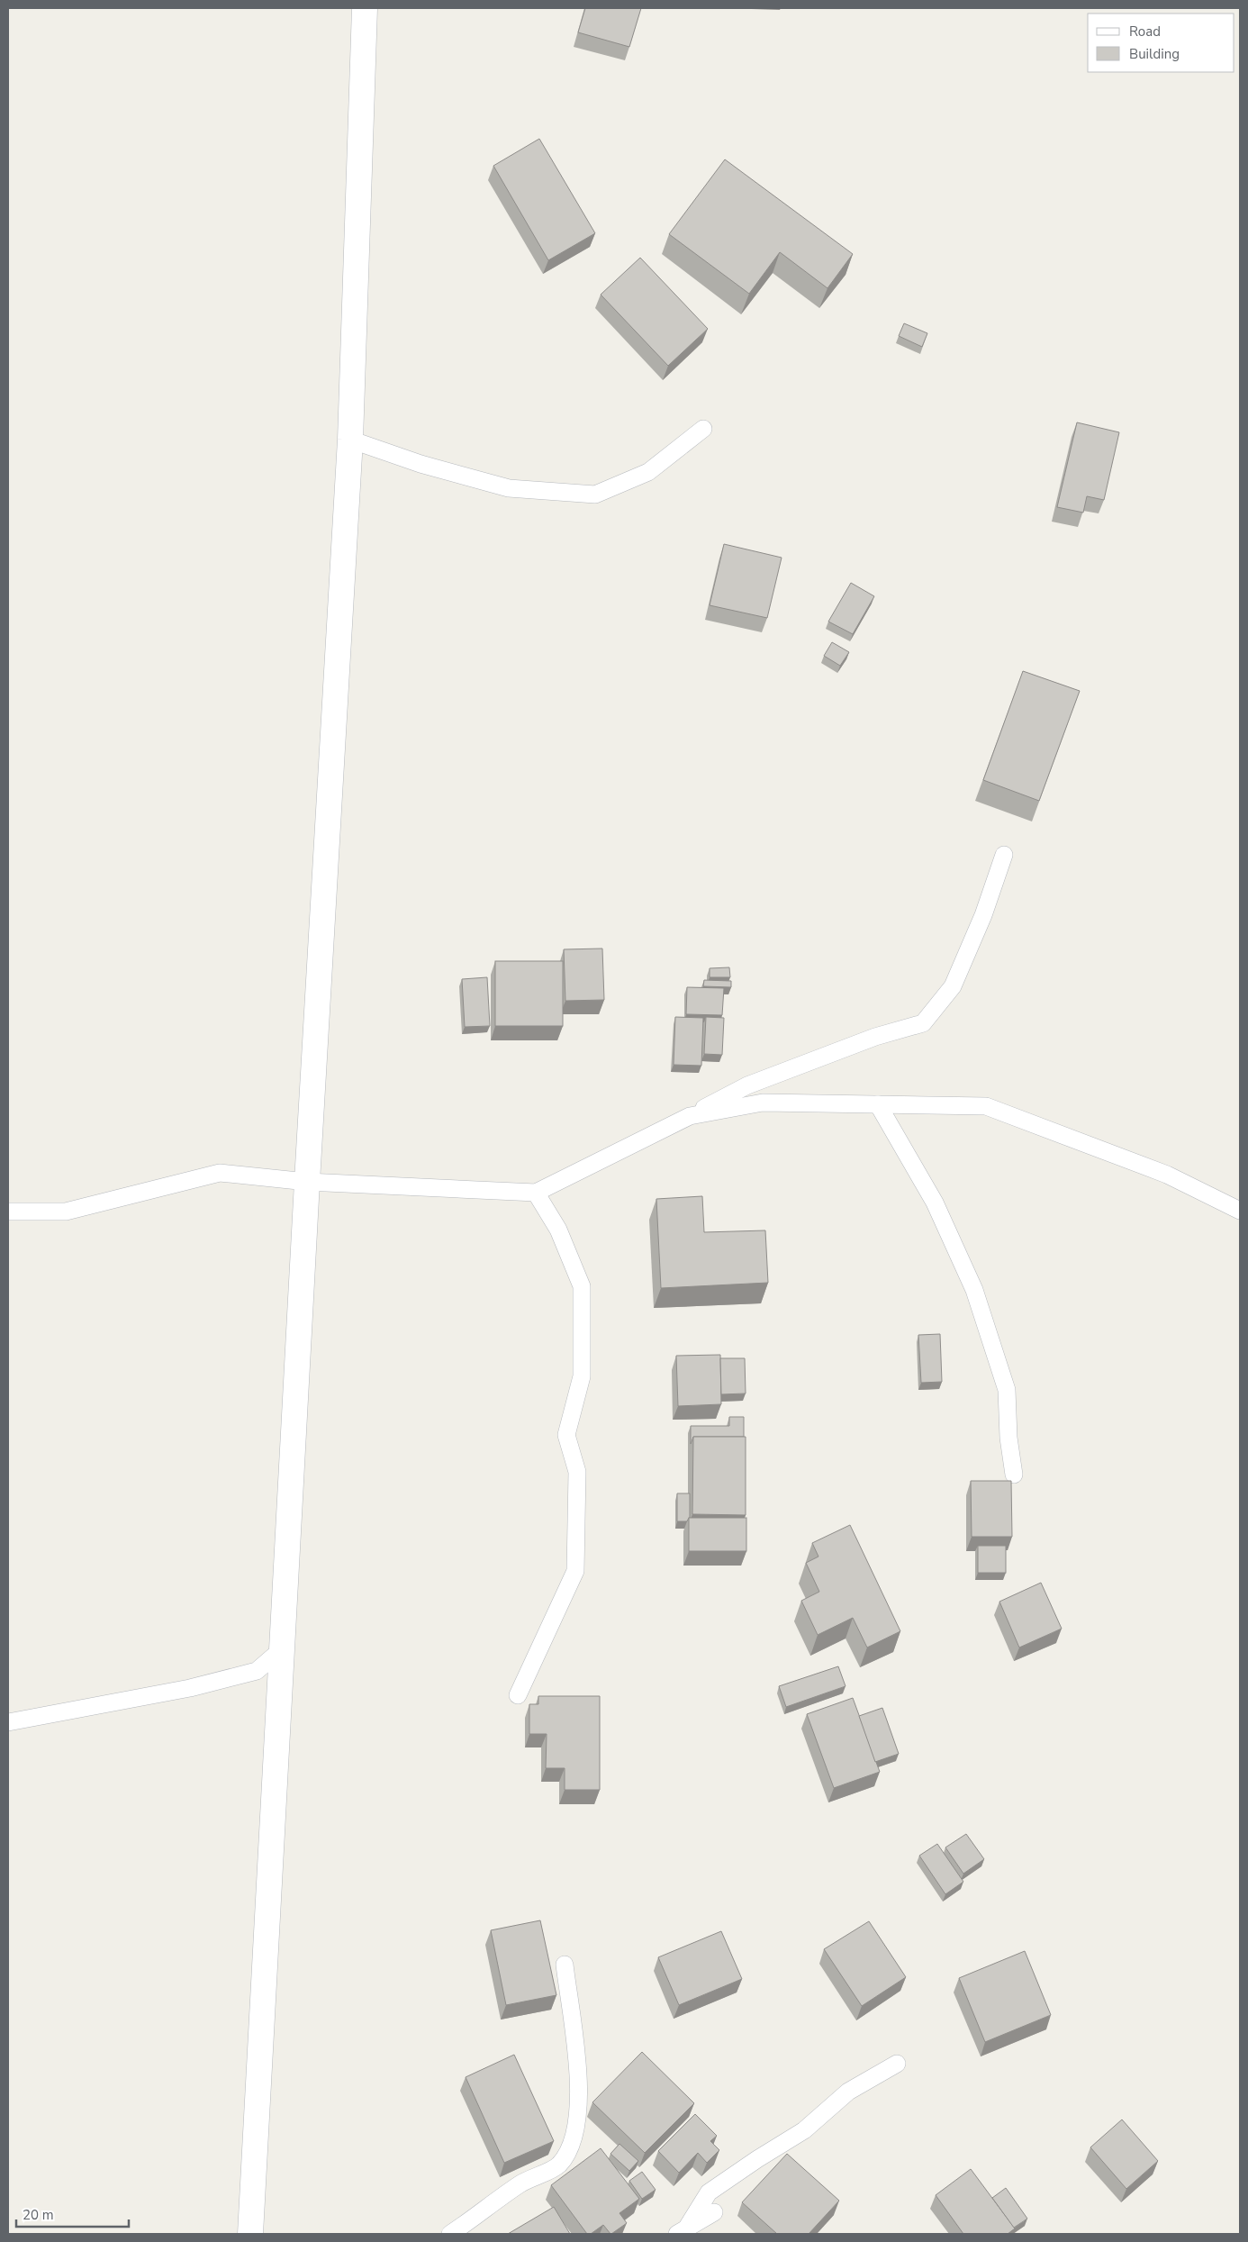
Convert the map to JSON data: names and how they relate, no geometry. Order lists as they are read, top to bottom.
{
  "legend": ["Road", "Building"],
  "scale_bar": "20 m"
}
